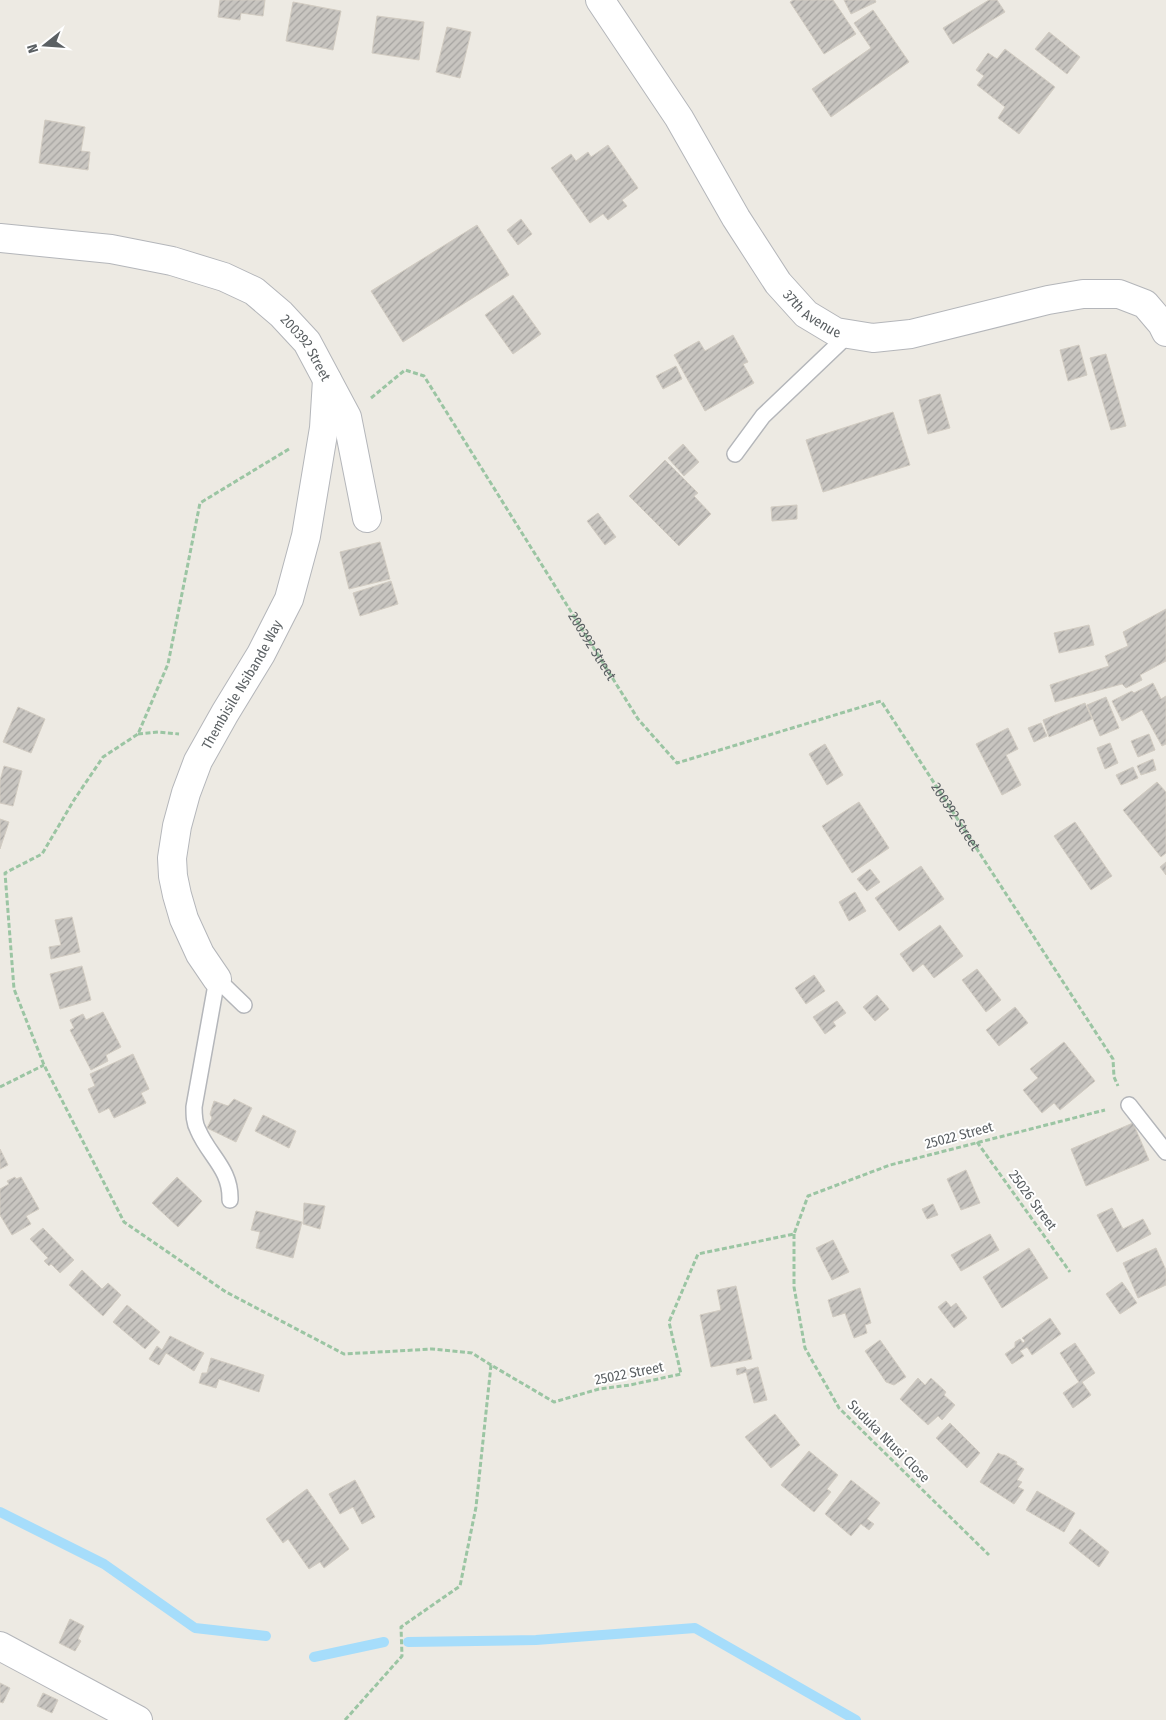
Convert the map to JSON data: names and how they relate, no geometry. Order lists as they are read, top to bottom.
{
  "streets": {
    "street": ["37th Avenue", "200392 Street", "Thembisile Nsibande Way"],
    "path": ["25022 Street", "25026 Street", "Suduka Ntusi Close"]
  },
  "crossings": [
    ["200392 Street", "Thembisile Nsibande Way"],
    ["200392 Street", "25022 Street"],
    ["25022 Street", "25026 Street"],
    ["25022 Street", "Suduka Ntusi Close"]
  ],
  "north": "left"
}
